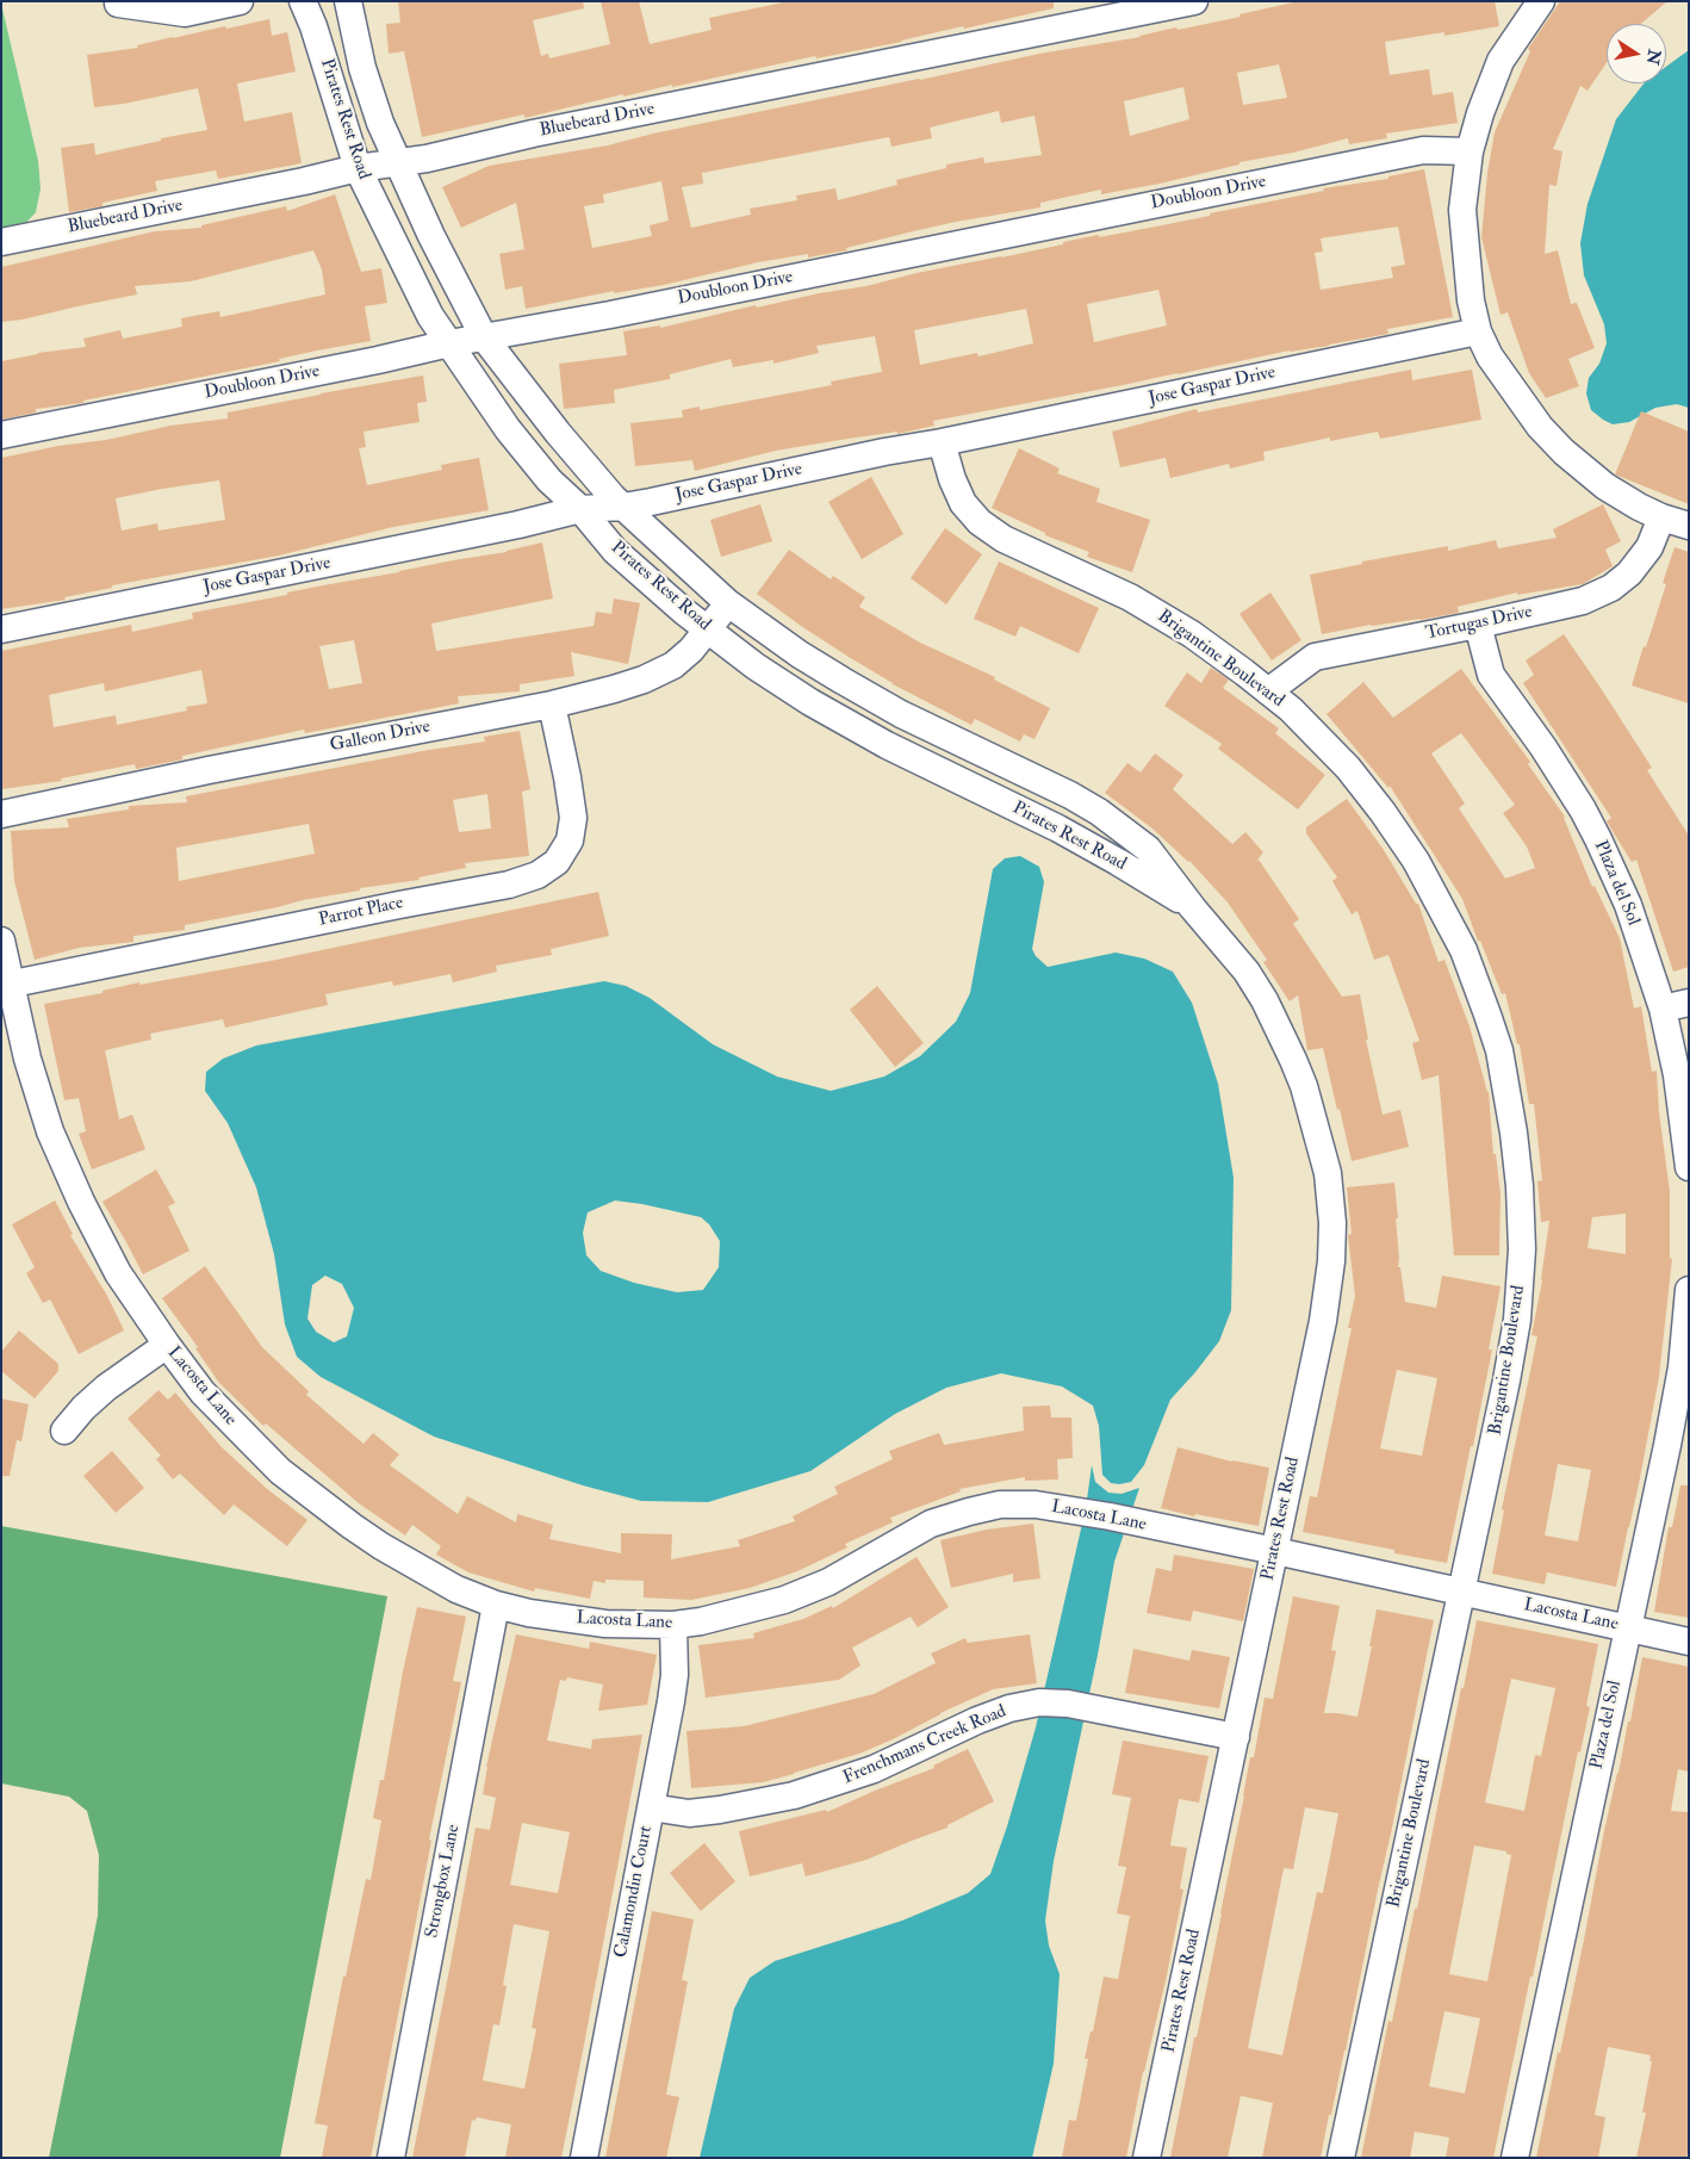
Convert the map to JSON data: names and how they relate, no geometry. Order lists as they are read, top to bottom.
{
  "streets": {
    "street": [
      "Pirates Rest Road",
      "Bluebeard Drive",
      "Doubloon Drive",
      "Jose Gaspar Drive",
      "Tortugas Drive",
      "Brigantine Boulevard",
      "Galleon Drive",
      "Plaza del Sol",
      "Parrot Place",
      "Lacosta Lane",
      "Frenchmans Creek Road",
      "Strongbox Lane",
      "Calamondin Court"
    ]
  },
  "crossings": [
    ["Pirates Rest Road", "Bluebeard Drive"],
    ["Pirates Rest Road", "Doubloon Drive"],
    ["Pirates Rest Road", "Jose Gaspar Drive"],
    ["Pirates Rest Road", "Galleon Drive"],
    ["Pirates Rest Road", "Lacosta Lane"],
    ["Pirates Rest Road", "Frenchmans Creek Road"],
    ["Jose Gaspar Drive", "Brigantine Boulevard"],
    ["Tortugas Drive", "Brigantine Boulevard"],
    ["Tortugas Drive", "Plaza del Sol"],
    ["Brigantine Boulevard", "Lacosta Lane"],
    ["Galleon Drive", "Parrot Place"],
    ["Plaza del Sol", "Lacosta Lane"],
    ["Parrot Place", "Lacosta Lane"],
    ["Lacosta Lane", "Strongbox Lane"],
    ["Lacosta Lane", "Calamondin Court"],
    ["Frenchmans Creek Road", "Calamondin Court"]
  ],
  "north": "right"
}
